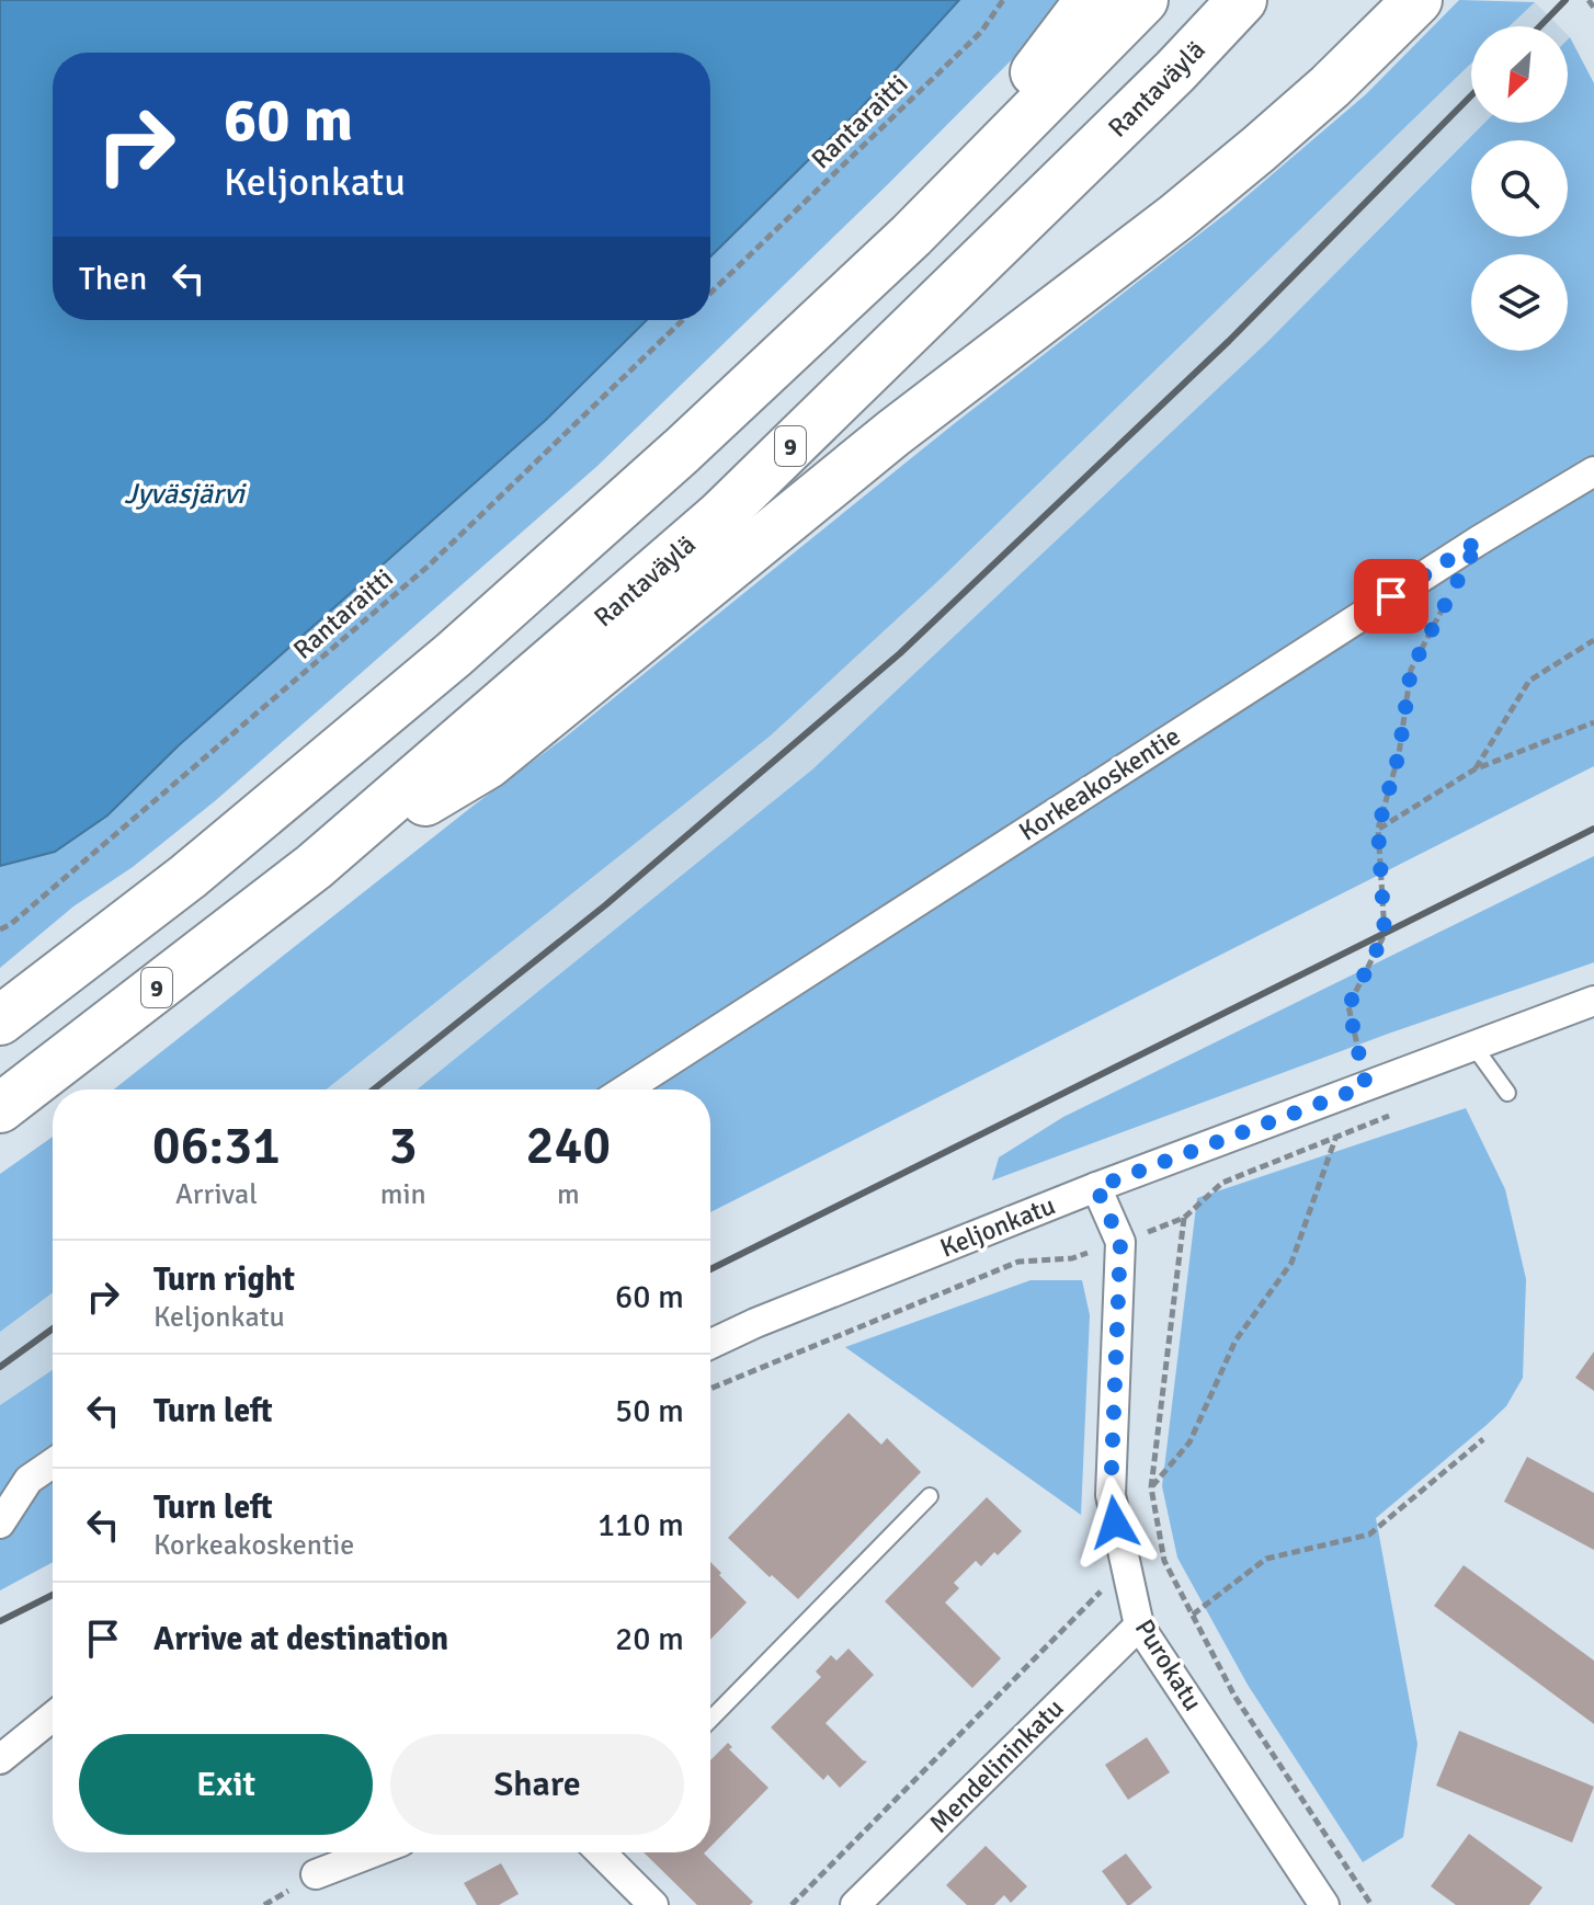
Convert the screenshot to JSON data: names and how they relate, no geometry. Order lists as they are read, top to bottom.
{
  "streets": {
    "highway": ["Rantaväylä", "9"],
    "street": [
      "Korkeakoskentie",
      "Keljonkatu",
      "Purokatu",
      "Mendelininkatu"
    ],
    "path": ["Rantaraitti"]
  },
  "crossings": [
    ["Keljonkatu", "Purokatu"],
    ["Purokatu", "Mendelininkatu"]
  ],
  "water": ["Jyväsjärvi"],
  "north": "bottom left",
  "page": {
    "turn": ["60 m", "Keljonkatu"],
    "then": "Then",
    "eta": [
      "06:31",
      "Arrival",
      "3",
      "min",
      "240",
      "m"
    ],
    "list": [
      {
        "name": "Turn right",
        "note": "Keljonkatu",
        "value": "60 m"
      },
      {
        "name": "Turn left",
        "value": "50 m"
      },
      {
        "name": "Turn left",
        "note": "Korkeakoskentie",
        "value": "110 m"
      },
      {
        "name": "Arrive at destination",
        "value": "20 m"
      }
    ],
    "buttons": ["Exit", "Share"]
  }
}
